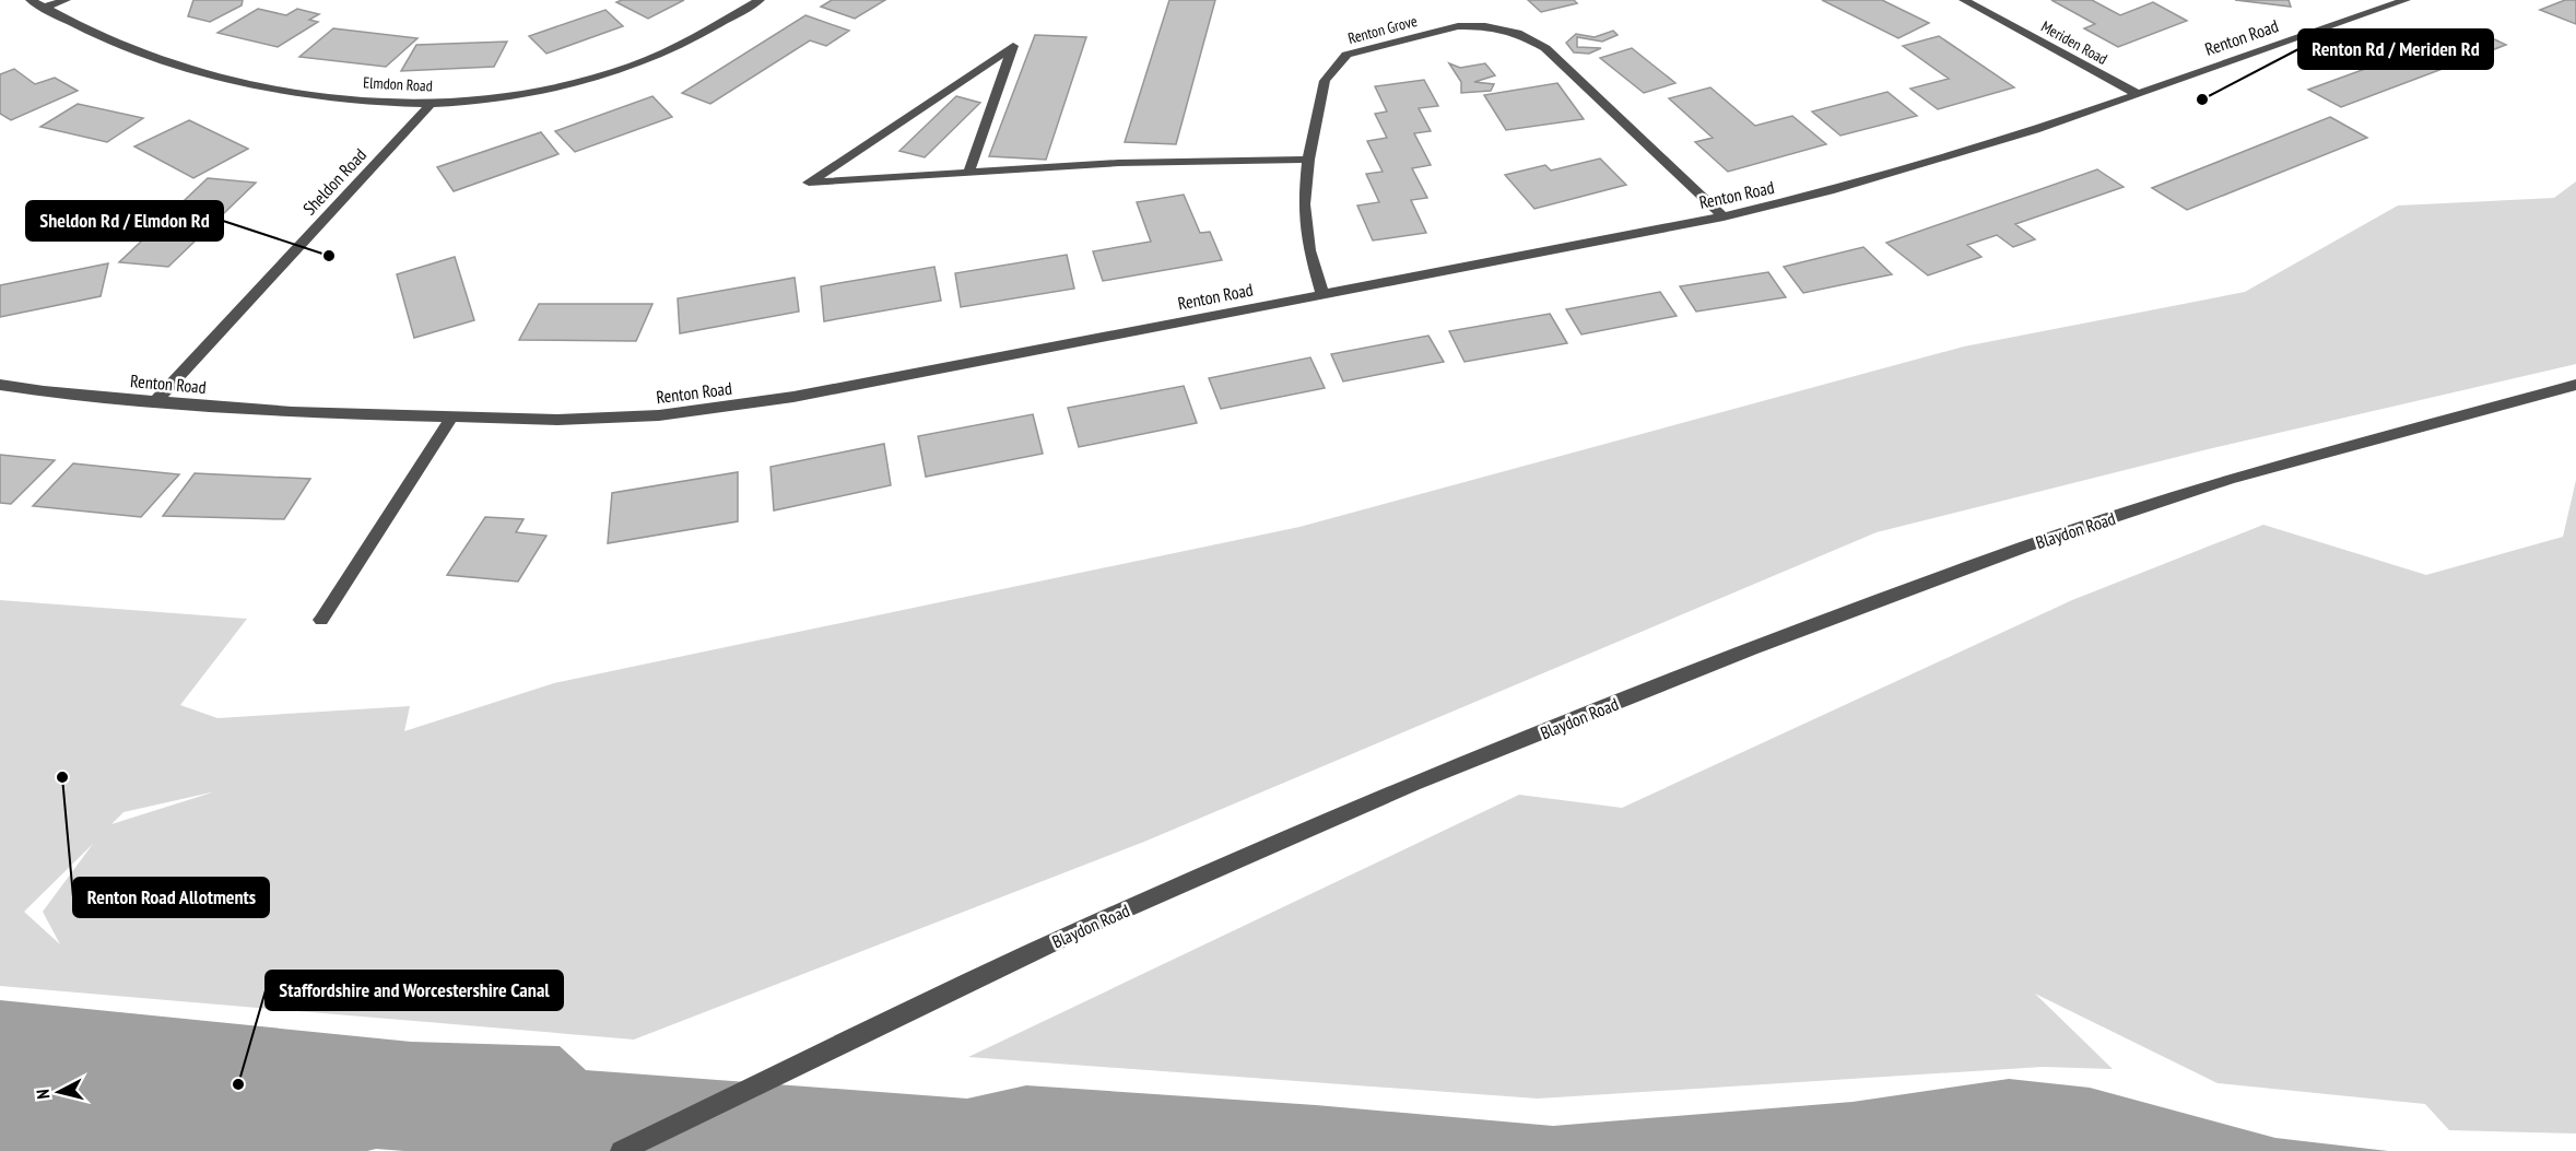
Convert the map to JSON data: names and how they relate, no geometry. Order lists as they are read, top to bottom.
{
  "streets": {
    "street": [
      "Renton Grove",
      "Renton Road",
      "Meriden Road",
      "Elmdon Road",
      "Sheldon Road",
      "Blaydon Road"
    ]
  },
  "crossings": [
    ["Renton Grove", "Renton Road"],
    ["Renton Road", "Meriden Road"],
    ["Renton Road", "Sheldon Road"],
    ["Elmdon Road", "Sheldon Road"]
  ],
  "places": [
    "Renton Rd / Meriden Rd",
    "Sheldon Rd / Elmdon Rd",
    "Renton Road Allotments",
    "Staffordshire and Worcestershire Canal"
  ],
  "north": "left"
}
